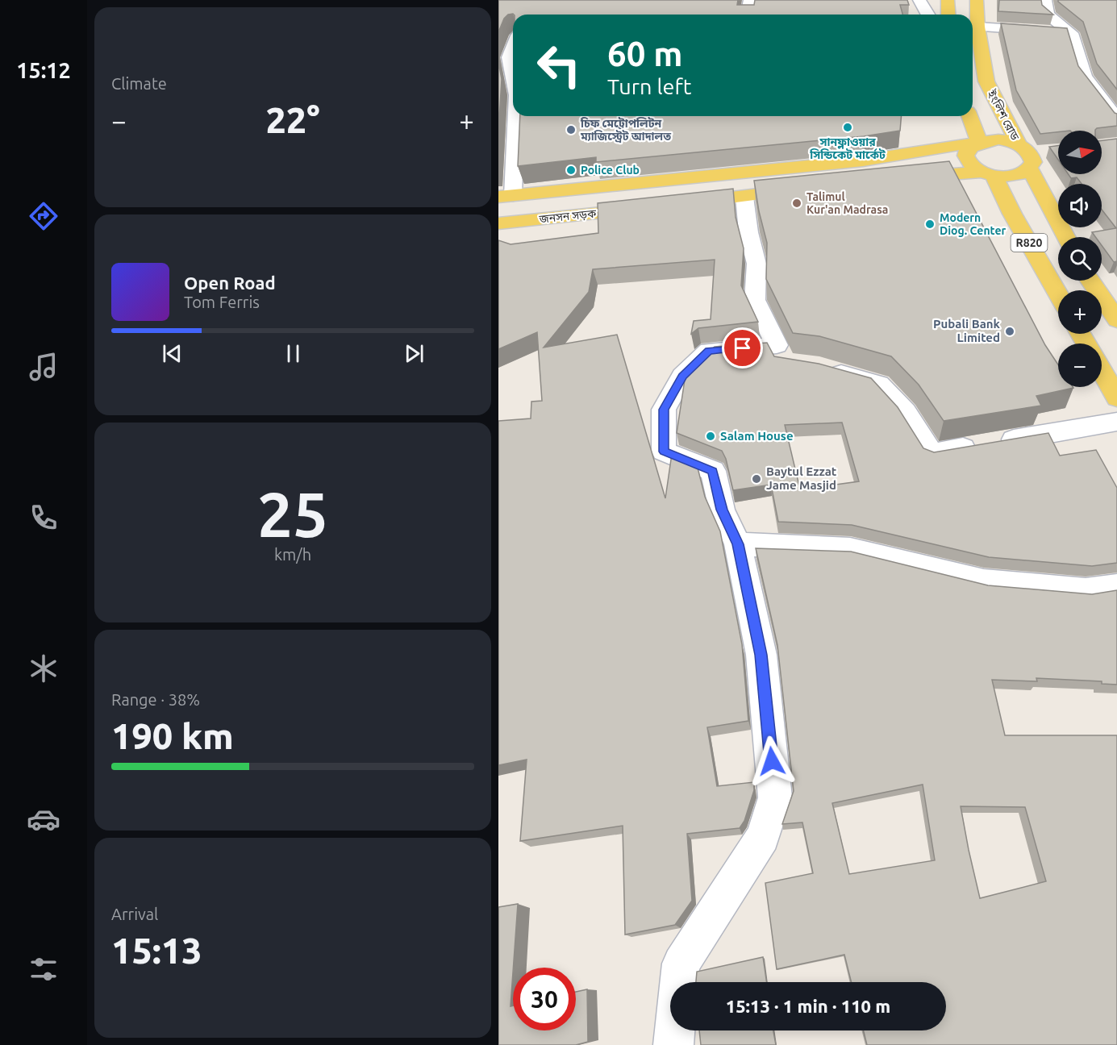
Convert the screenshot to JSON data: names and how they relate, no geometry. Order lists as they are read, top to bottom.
{
  "streets": {
    "main road": ["ইংলিশ রোড", "জনসন সড়ক", "R820"]
  },
  "crossings": [
    ["ইংলিশ রোড", "R820"]
  ],
  "places": [
    "সানফ্লাওয়ার সিন্ডিকেট মার্কেট",
    "চিফ মেট্রোপলিটন ম্যাজিস্ট্রেট আদালত",
    "Police Club",
    "Talimul Kur'an Madrasa",
    "Modern Diog. Center",
    "Pubali Bank Limited",
    "Salam House",
    "Baytul Ezzat Jame Masjid"
  ],
  "north": "right",
  "page": {
    "tabs": "15:12",
    "tile": [
      "Climate",
      ["25", "km/h"],
      ["Range · 38%", "190 km"],
      ["Arrival", "15:13"]
    ],
    "turn": ["60 m", "Turn left"],
    "heat": ["−", "22°", "+"],
    "map_buttons": ["+", "−"],
    "song": ["Open Road", "Tom Ferris"],
    "limit": "30",
    "trip": "15:13 · 1 min · 110 m"
  }
}
